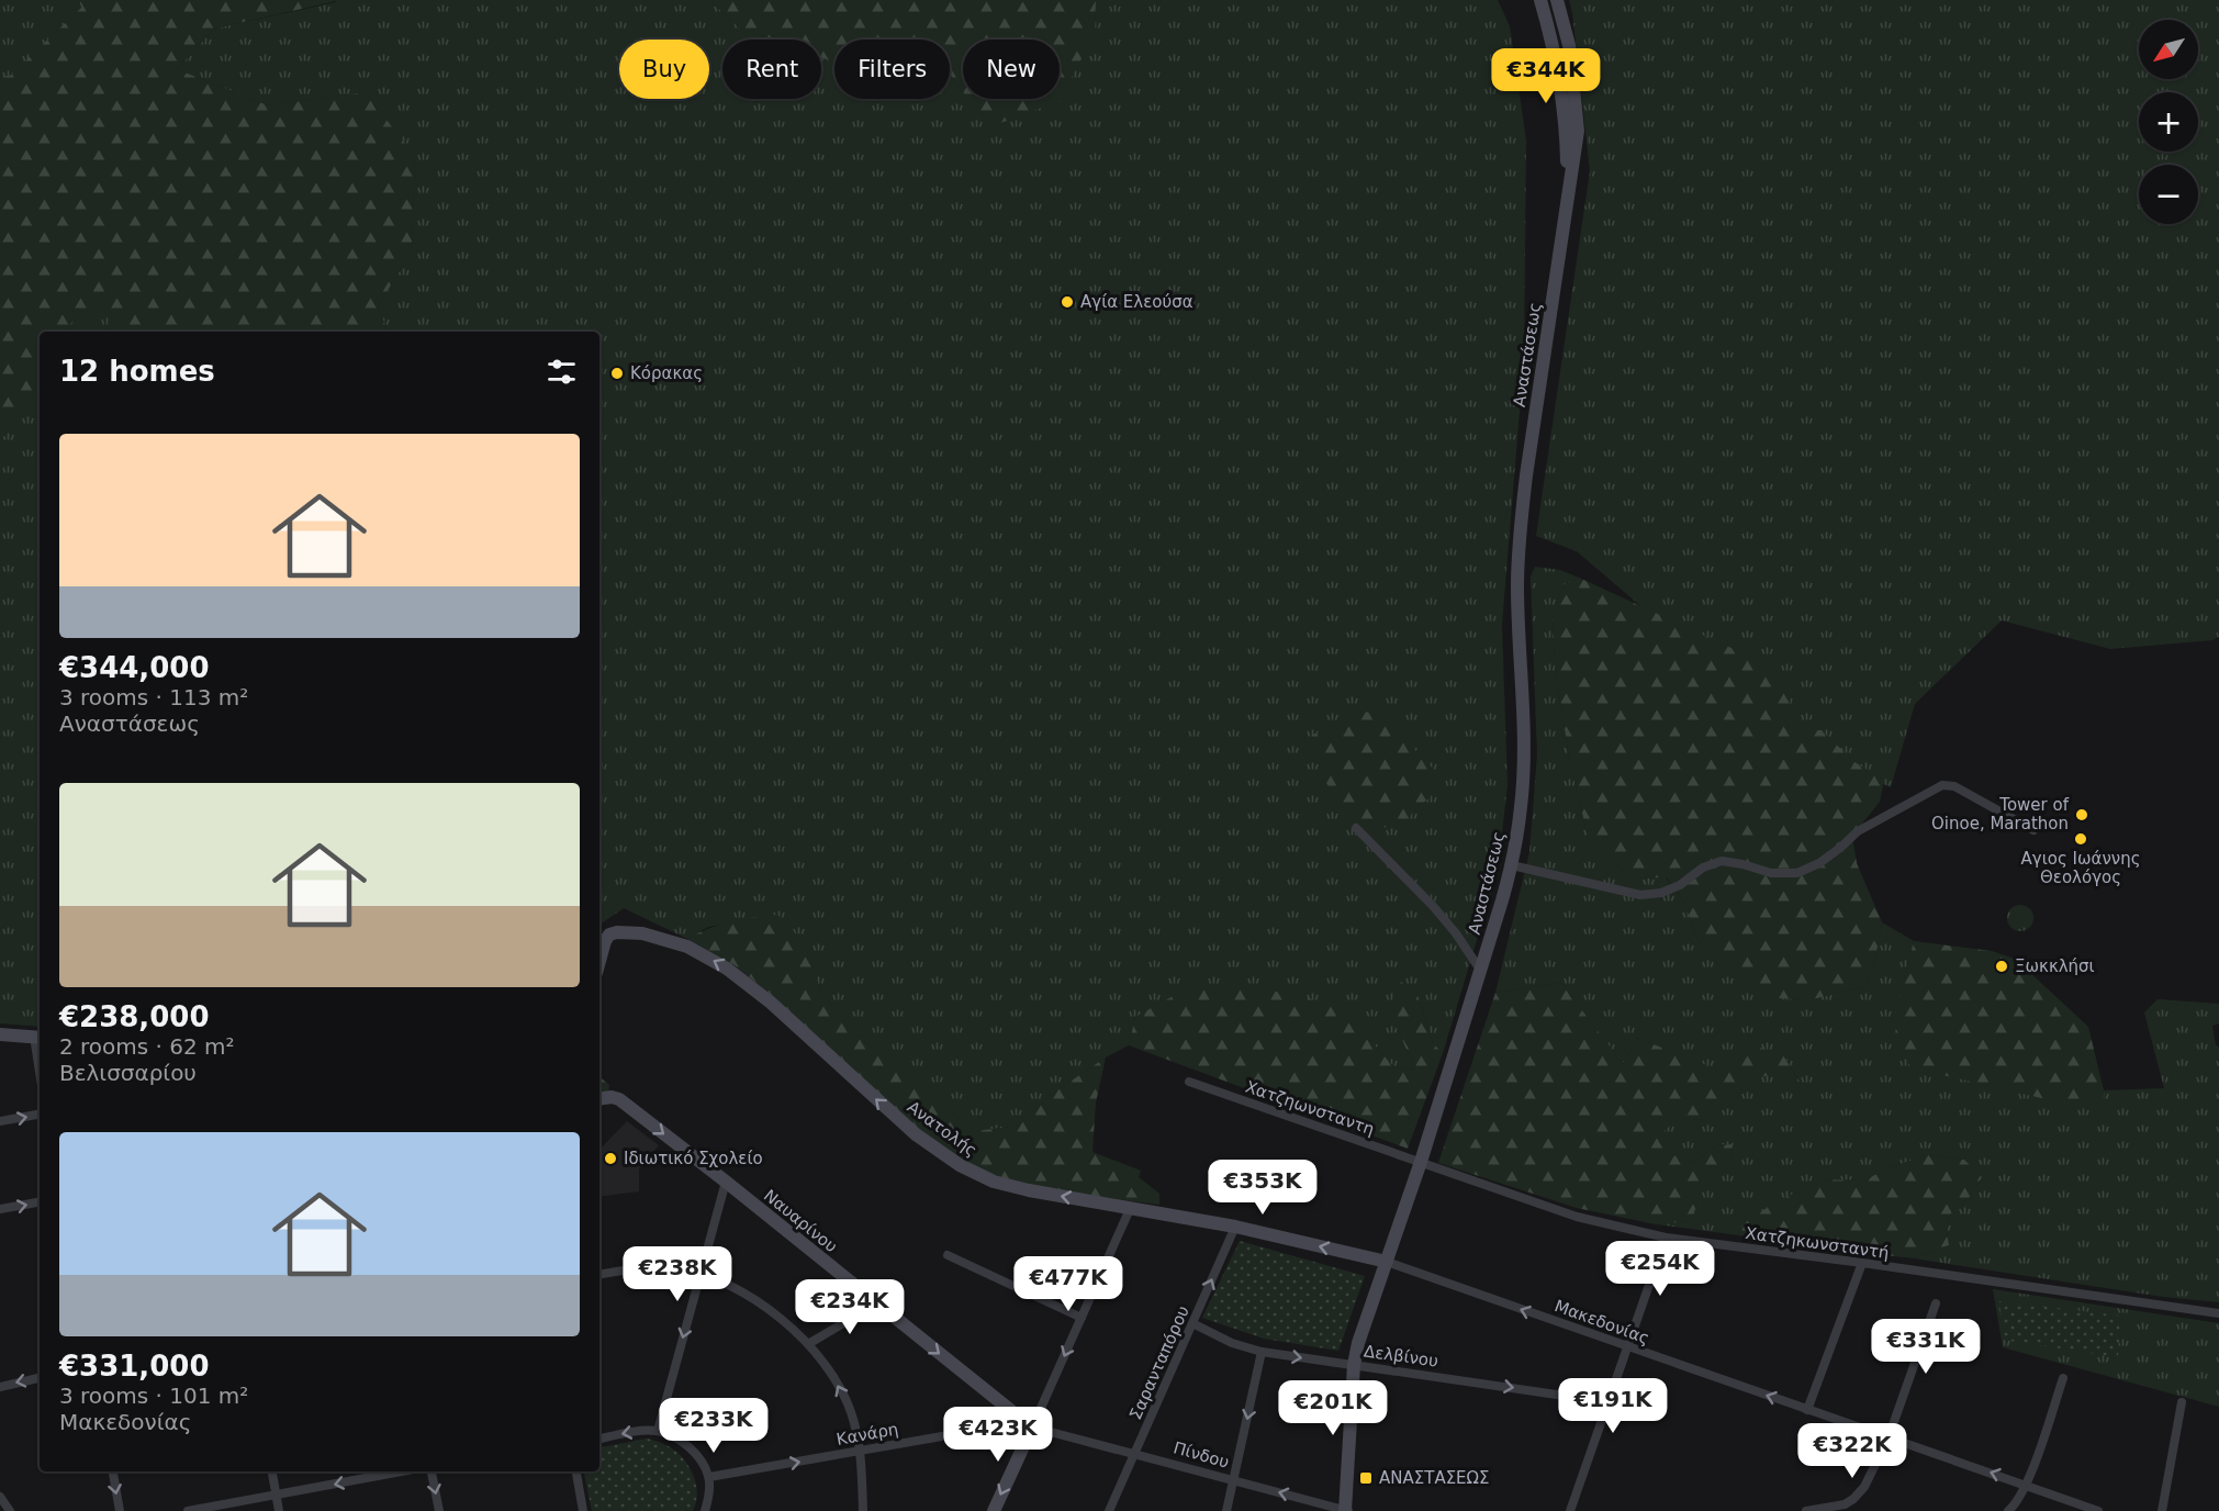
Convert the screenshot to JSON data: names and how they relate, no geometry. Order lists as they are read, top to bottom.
{
  "streets": {
    "street": [
      "Αναστάσεως",
      "Χατζηωνσταντη",
      "Ανατολής",
      "Ναυαρίνου",
      "Χατζηκωνσταντή",
      "Μακεδονίας",
      "Δελβίνου",
      "Σαρανταπόρου",
      "Κανάρη",
      "Πίνδου"
    ]
  },
  "crossings": [
    ["Αναστάσεως", "Χατζηωνσταντη"],
    ["Αναστάσεως", "Ανατολής"],
    ["Αναστάσεως", "Χατζηκωνσταντή"],
    ["Αναστάσεως", "Μακεδονίας"],
    ["Αναστάσεως", "Δελβίνου"],
    ["Αναστάσεως", "Πίνδου"],
    ["Χατζηωνσταντη", "Χατζηκωνσταντή"],
    ["Ανατολής", "Μακεδονίας"],
    ["Ανατολής", "Σαρανταπόρου"],
    ["Ναυαρίνου", "Κανάρη"],
    ["Δελβίνου", "Σαρανταπόρου"],
    ["Σαρανταπόρου", "Πίνδου"]
  ],
  "one_way": [
    "Ανατολής",
    "Μακεδονίας",
    "Δελβίνου",
    "Κανάρη",
    "Πίνδου"
  ],
  "places": {
    "other": [
      "Αγία Ελεούσα",
      "Κόρακας",
      "Tower of Oinoe, Marathon",
      "Αγιος Ιωάννης Θεολόγος",
      "Ξωκκλήσι",
      "Ιδιωτικό Σχολείο"
    ],
    "transit": ["ΑΝΑΣΤΑΣΕΩΣ"]
  },
  "north": "bottom left",
  "page": {
    "map_buttons": ["+", "−"],
    "chip": [
      "Buy",
      "Rent",
      "Filters",
      "New"
    ],
    "price": [
      "€344K",
      "€353K",
      "€254K",
      "€238K",
      "€477K",
      "€234K",
      "€331K",
      "€191K",
      "€201K",
      "€233K",
      "€423K",
      "€322K"
    ],
    "heading": "12 homes",
    "list": [
      {
        "name": "€344,000",
        "note": "3 rooms · 113 m² · Αναστάσεως"
      },
      {
        "name": "€238,000",
        "note": "2 rooms · 62 m² · Βελισσαρίου"
      },
      {
        "name": "€331,000",
        "note": "3 rooms · 101 m² · Μακεδονίας"
      }
    ]
  }
}
